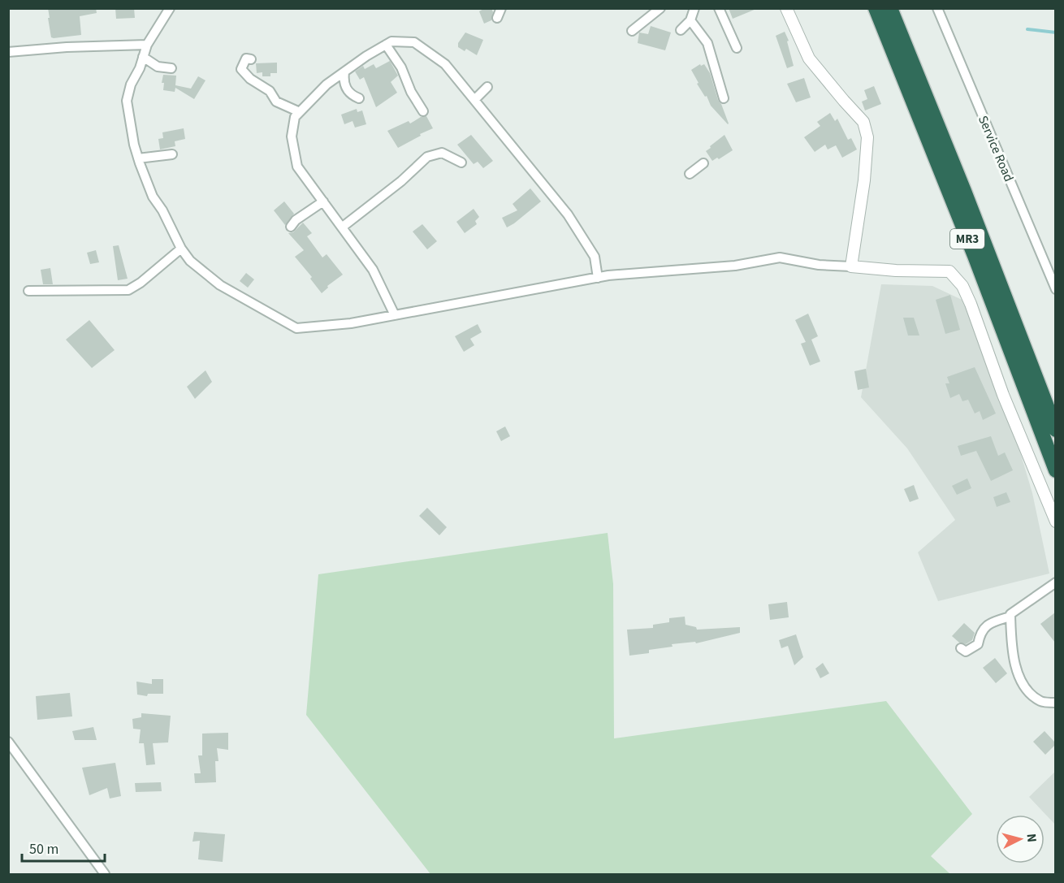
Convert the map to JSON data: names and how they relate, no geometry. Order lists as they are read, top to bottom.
{
  "streets": {
    "highway": ["MR3"],
    "street": ["Service Road"]
  },
  "scale_bar": "50 m",
  "north": "right"
}
